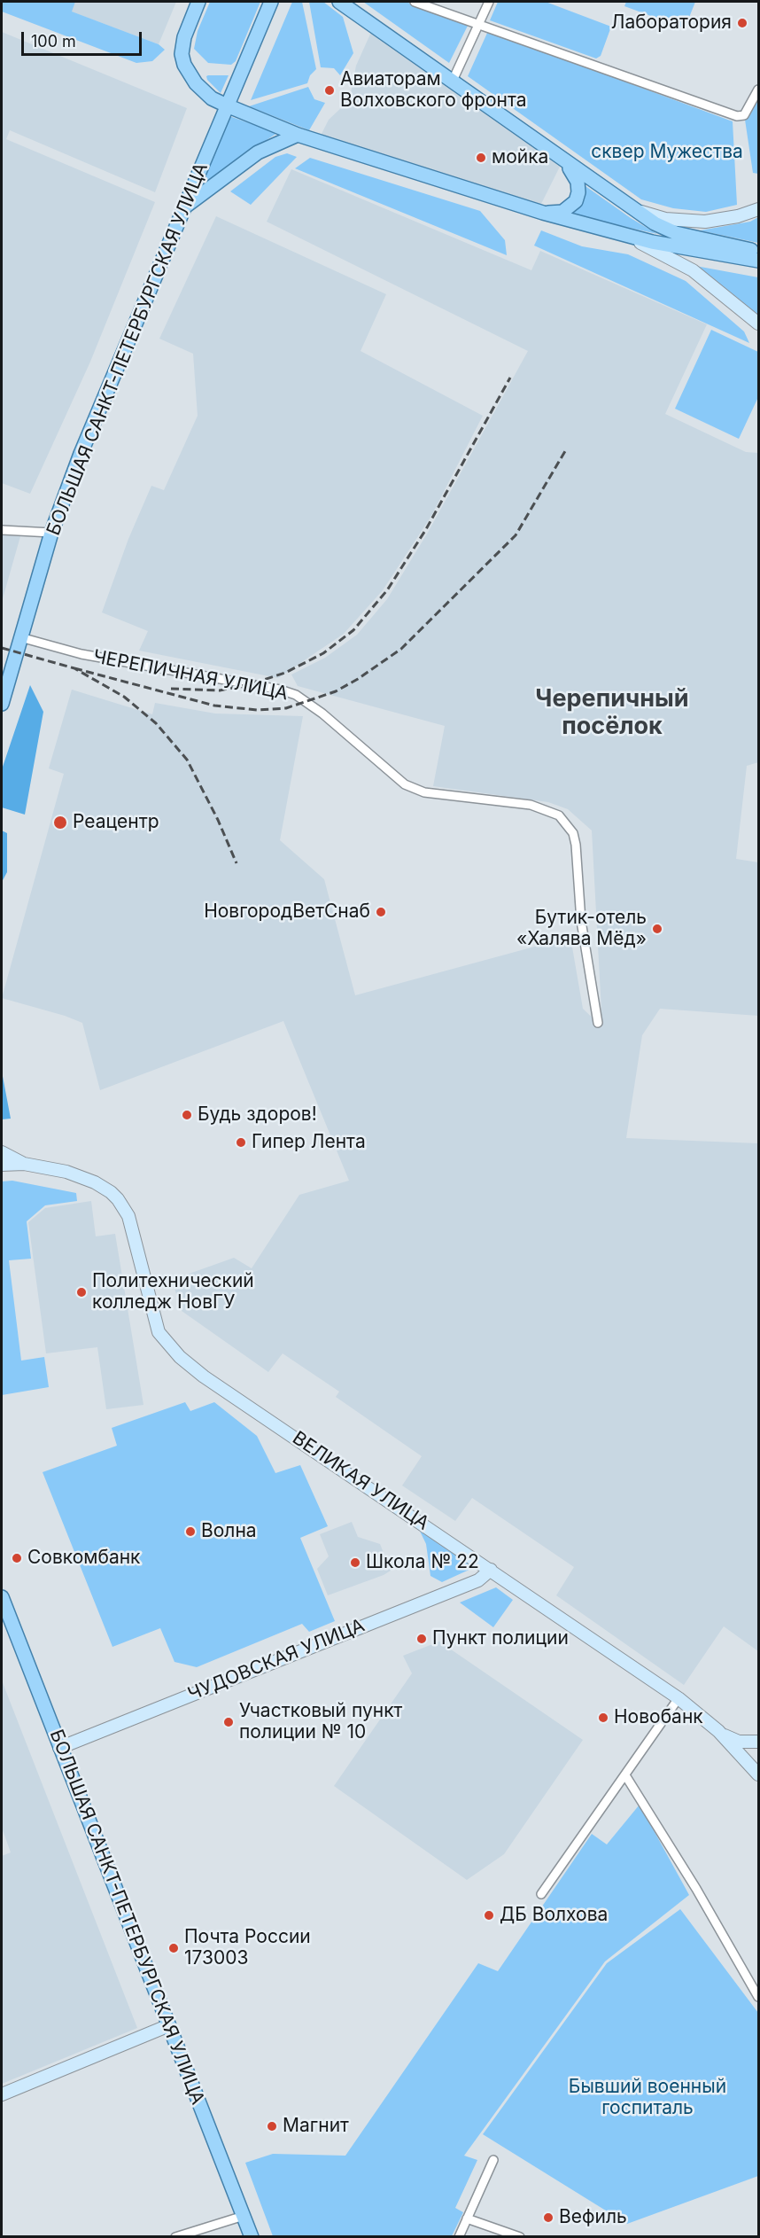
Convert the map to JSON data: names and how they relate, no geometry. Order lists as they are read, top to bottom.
{
  "streets": {
    "main road": ["БОЛЬШАЯ САНКТ-ПЕТЕРБУРГСКАЯ УЛИЦА", "ВЕЛИКАЯ УЛИЦА", "ЧУДОВСКАЯ УЛИЦА"],
    "street": ["ЧЕРЕПИЧНАЯ УЛИЦА"]
  },
  "crossings": [
    ["БОЛЬШАЯ САНКТ-ПЕТЕРБУРГСКАЯ УЛИЦА", "ЧЕРЕПИЧНАЯ УЛИЦА"],
    ["БОЛЬШАЯ САНКТ-ПЕТЕРБУРГСКАЯ УЛИЦА", "ЧУДОВСКАЯ УЛИЦА"],
    ["ВЕЛИКАЯ УЛИЦА", "ЧУДОВСКАЯ УЛИЦА"]
  ],
  "districts": ["Черепичный посёлок"],
  "parks": ["сквер Мужества", "Бывший военный госпиталь"],
  "places": [
    "Лаборатория",
    "Авиаторам Волховского фронта",
    "мойка",
    "Реацентр",
    "НовгородВетСнаб",
    "Бутик-отель «Халява Мёд»",
    "Будь здоров!",
    "Гипер Лента",
    "Политехнический колледж НовГУ",
    "Волна",
    "Совкомбанк",
    "Школа № 22",
    "Пункт полиции",
    "Новобанк",
    "Участковый пункт полиции № 10",
    "ДБ Волхова",
    "Почта России 173003",
    "Магнит",
    "Вефиль"
  ],
  "scale_bar": "100 m"
}
